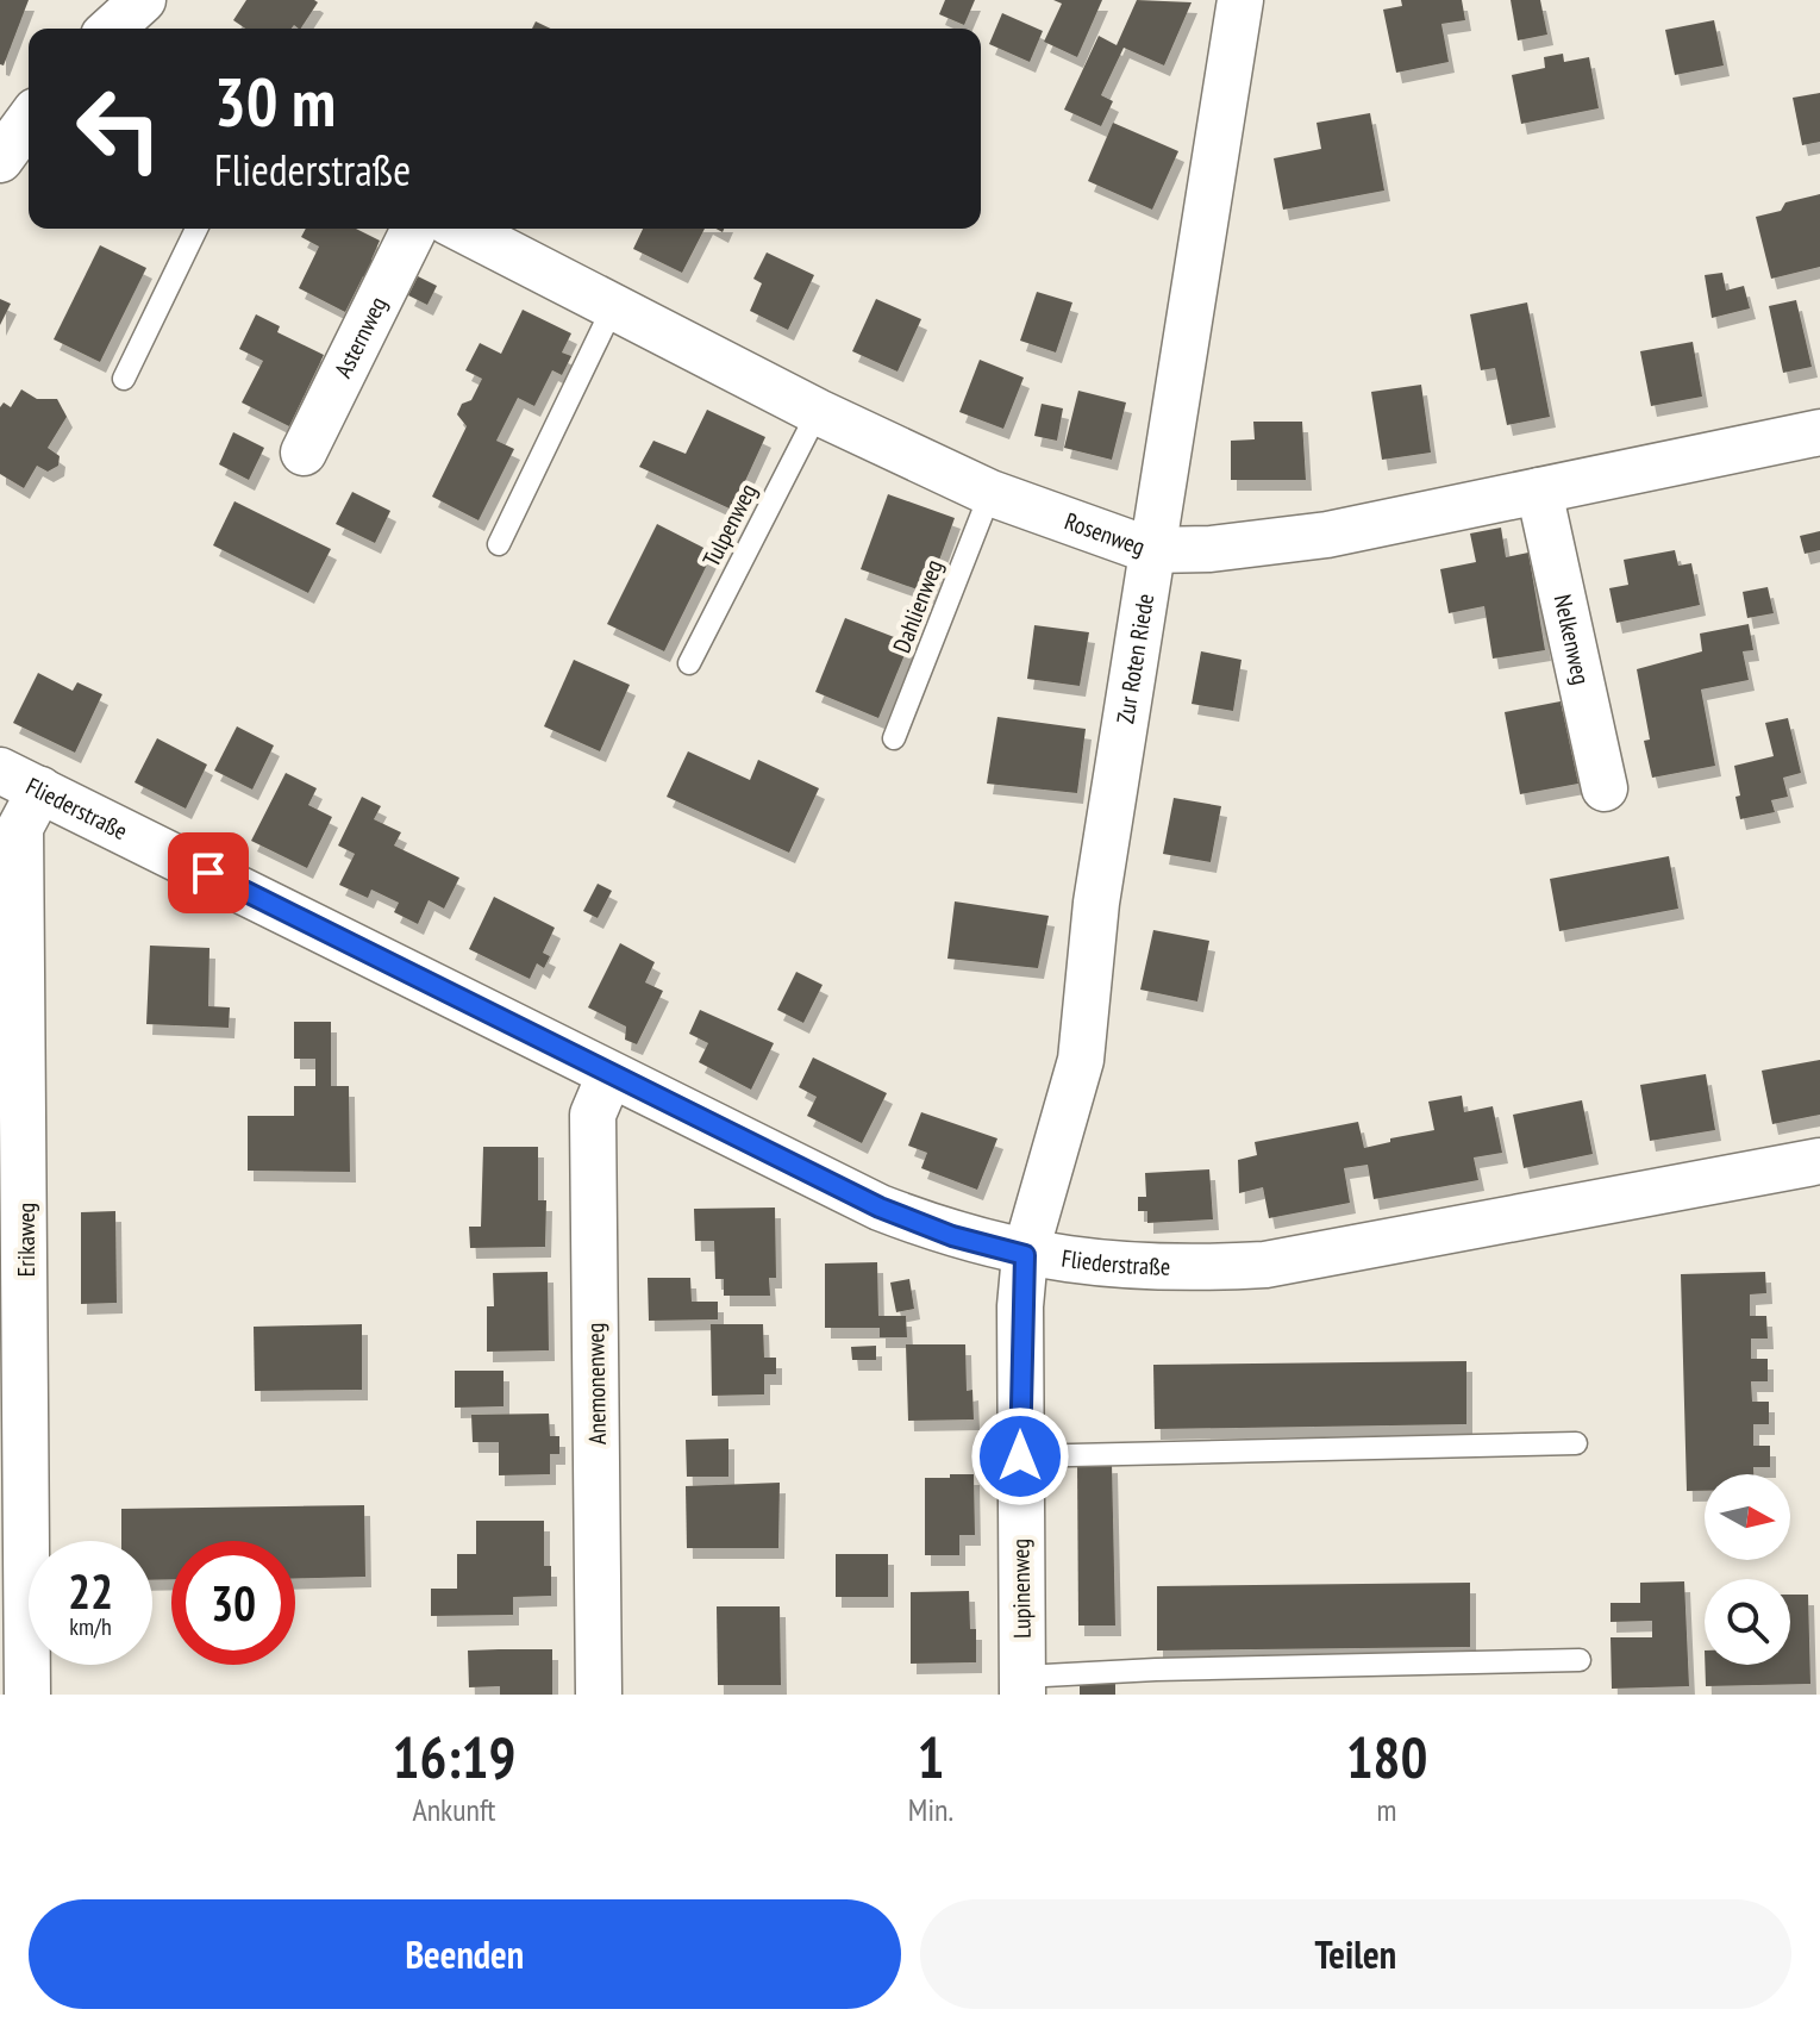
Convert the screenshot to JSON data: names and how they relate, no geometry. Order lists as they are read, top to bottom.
{
  "streets": {
    "street": [
      "Asternweg",
      "Rosenweg",
      "Nelkenweg",
      "Zur Roten Riede",
      "Fliederstraße",
      "Erikaweg",
      "Anemonenweg",
      "Lupinenweg"
    ],
    "lane": ["Tulpenweg", "Dahlienweg"]
  },
  "crossings": [
    ["Tulpenweg", "Rosenweg"],
    ["Rosenweg", "Dahlienweg"],
    ["Rosenweg", "Nelkenweg"],
    ["Rosenweg", "Zur Roten Riede"],
    ["Zur Roten Riede", "Fliederstraße"],
    ["Zur Roten Riede", "Lupinenweg"],
    ["Fliederstraße", "Erikaweg"],
    ["Fliederstraße", "Anemonenweg"],
    ["Fliederstraße", "Lupinenweg"]
  ],
  "north": "right",
  "page": {
    "turn": ["30 m", "Fliederstraße"],
    "speed": "22 km/h",
    "limit": "30",
    "eta": [
      "16:19",
      "Ankunft",
      "1",
      "Min.",
      "180",
      "m"
    ],
    "buttons": ["Beenden", "Teilen"]
  }
}
